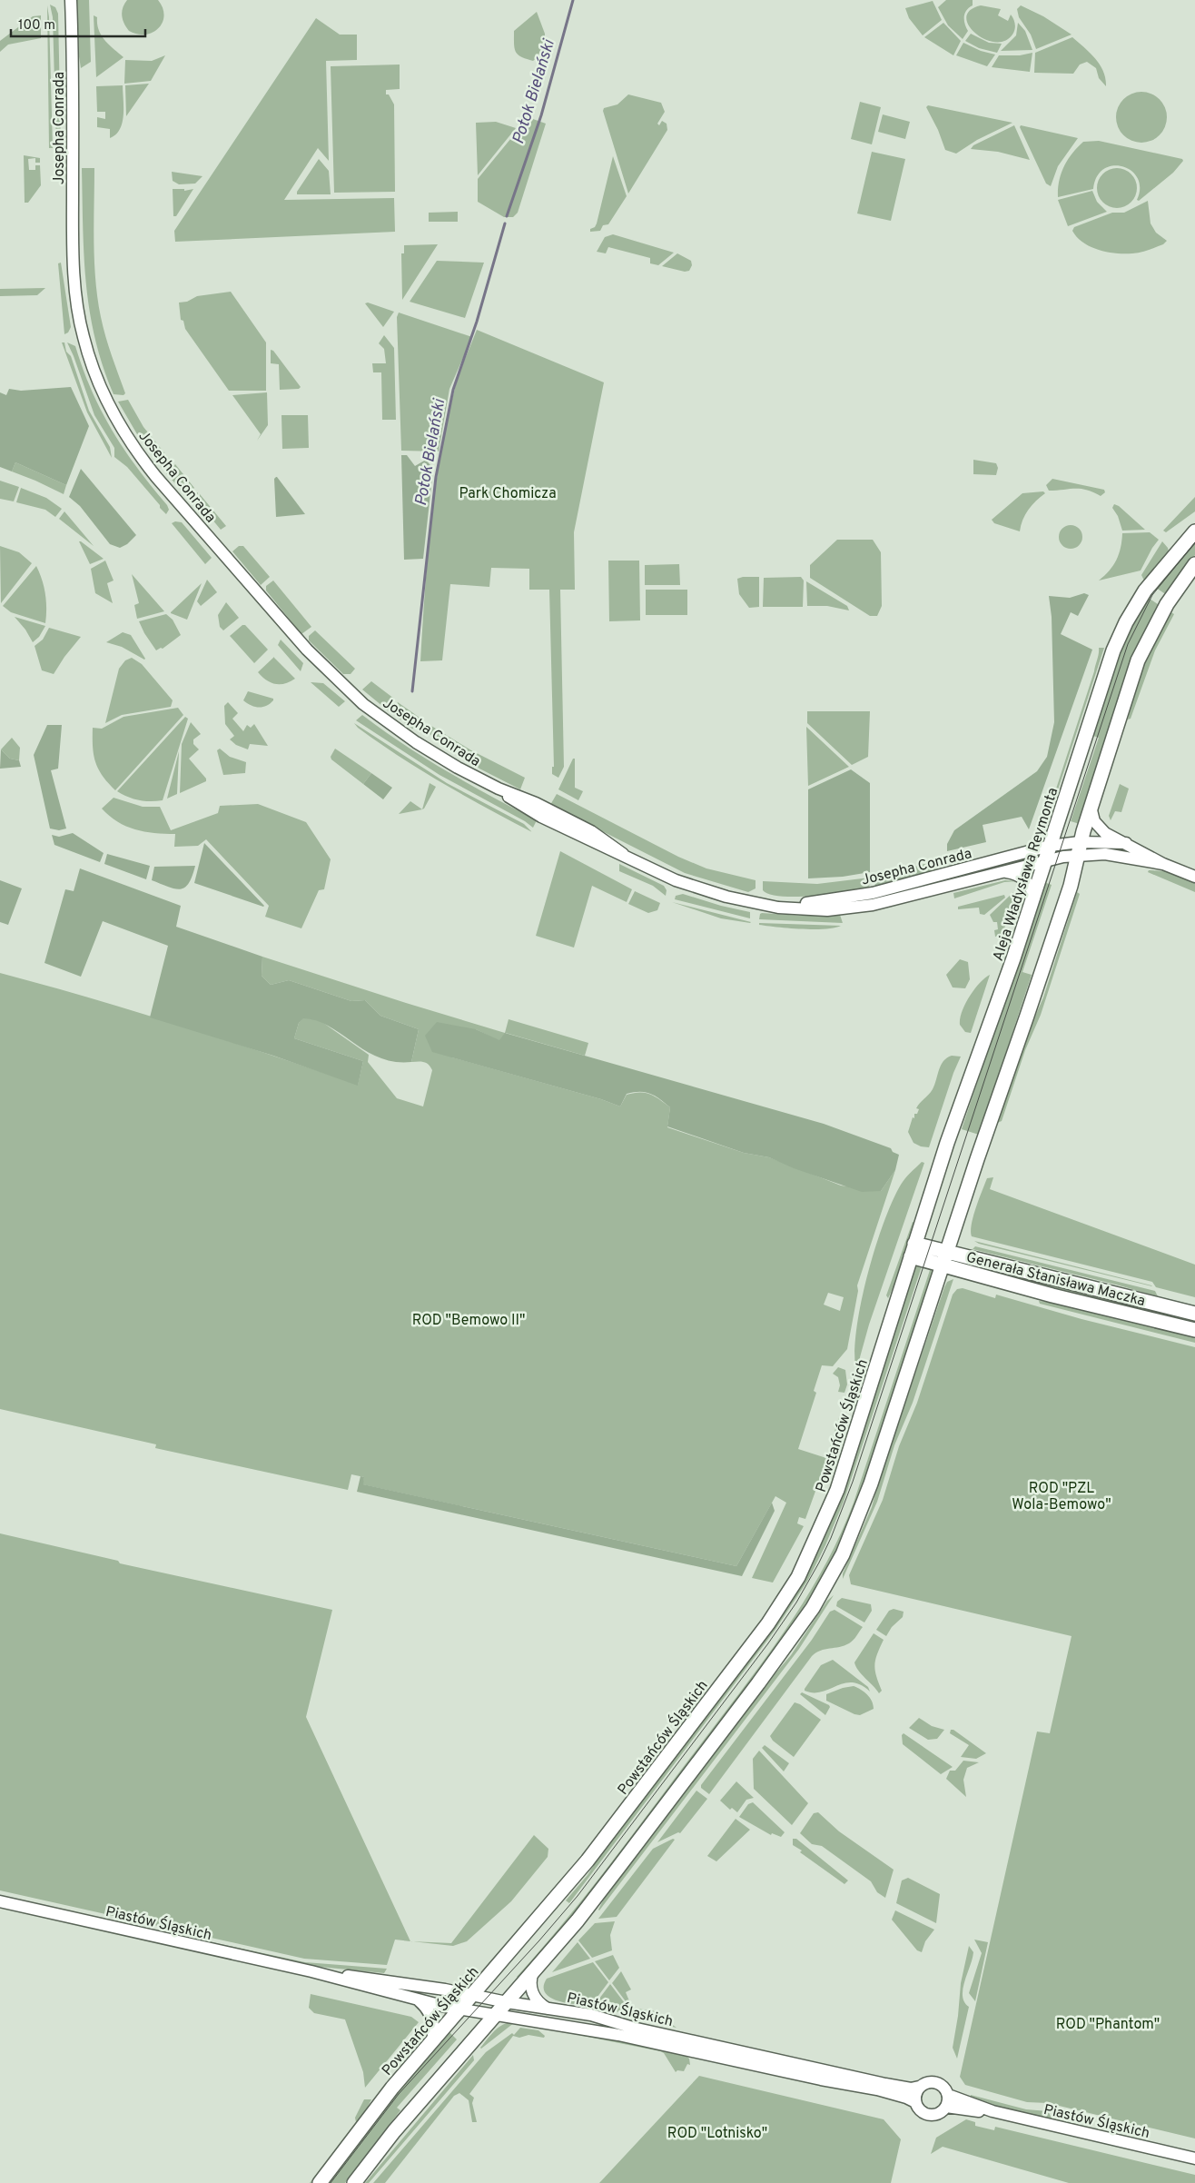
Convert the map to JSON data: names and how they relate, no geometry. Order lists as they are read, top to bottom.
{
  "streets": {
    "main road": ["Aleja Władysława Reymonta", "Generała Stanisława Maczka", "Powstańców Śląskich"],
    "street": ["Josepha Conrada", "Piastów Śląskich"]
  },
  "crossings": [
    ["Josepha Conrada", "Aleja Władysława Reymonta"],
    ["Aleja Władysława Reymonta", "Generała Stanisława Maczka"],
    ["Aleja Władysława Reymonta", "Powstańców Śląskich"],
    ["Generała Stanisława Maczka", "Powstańców Śląskich"],
    ["Powstańców Śląskich", "Piastów Śląskich"]
  ],
  "water": ["Potok Bielański"],
  "parks": [
    "Park Chomicza",
    "ROD \"Bemowo II\"",
    "ROD \"PZL Wola-Bemowo\"",
    "ROD \"Phantom\"",
    "ROD \"Lotnisko\""
  ],
  "scale_bar": "100 m"
}
